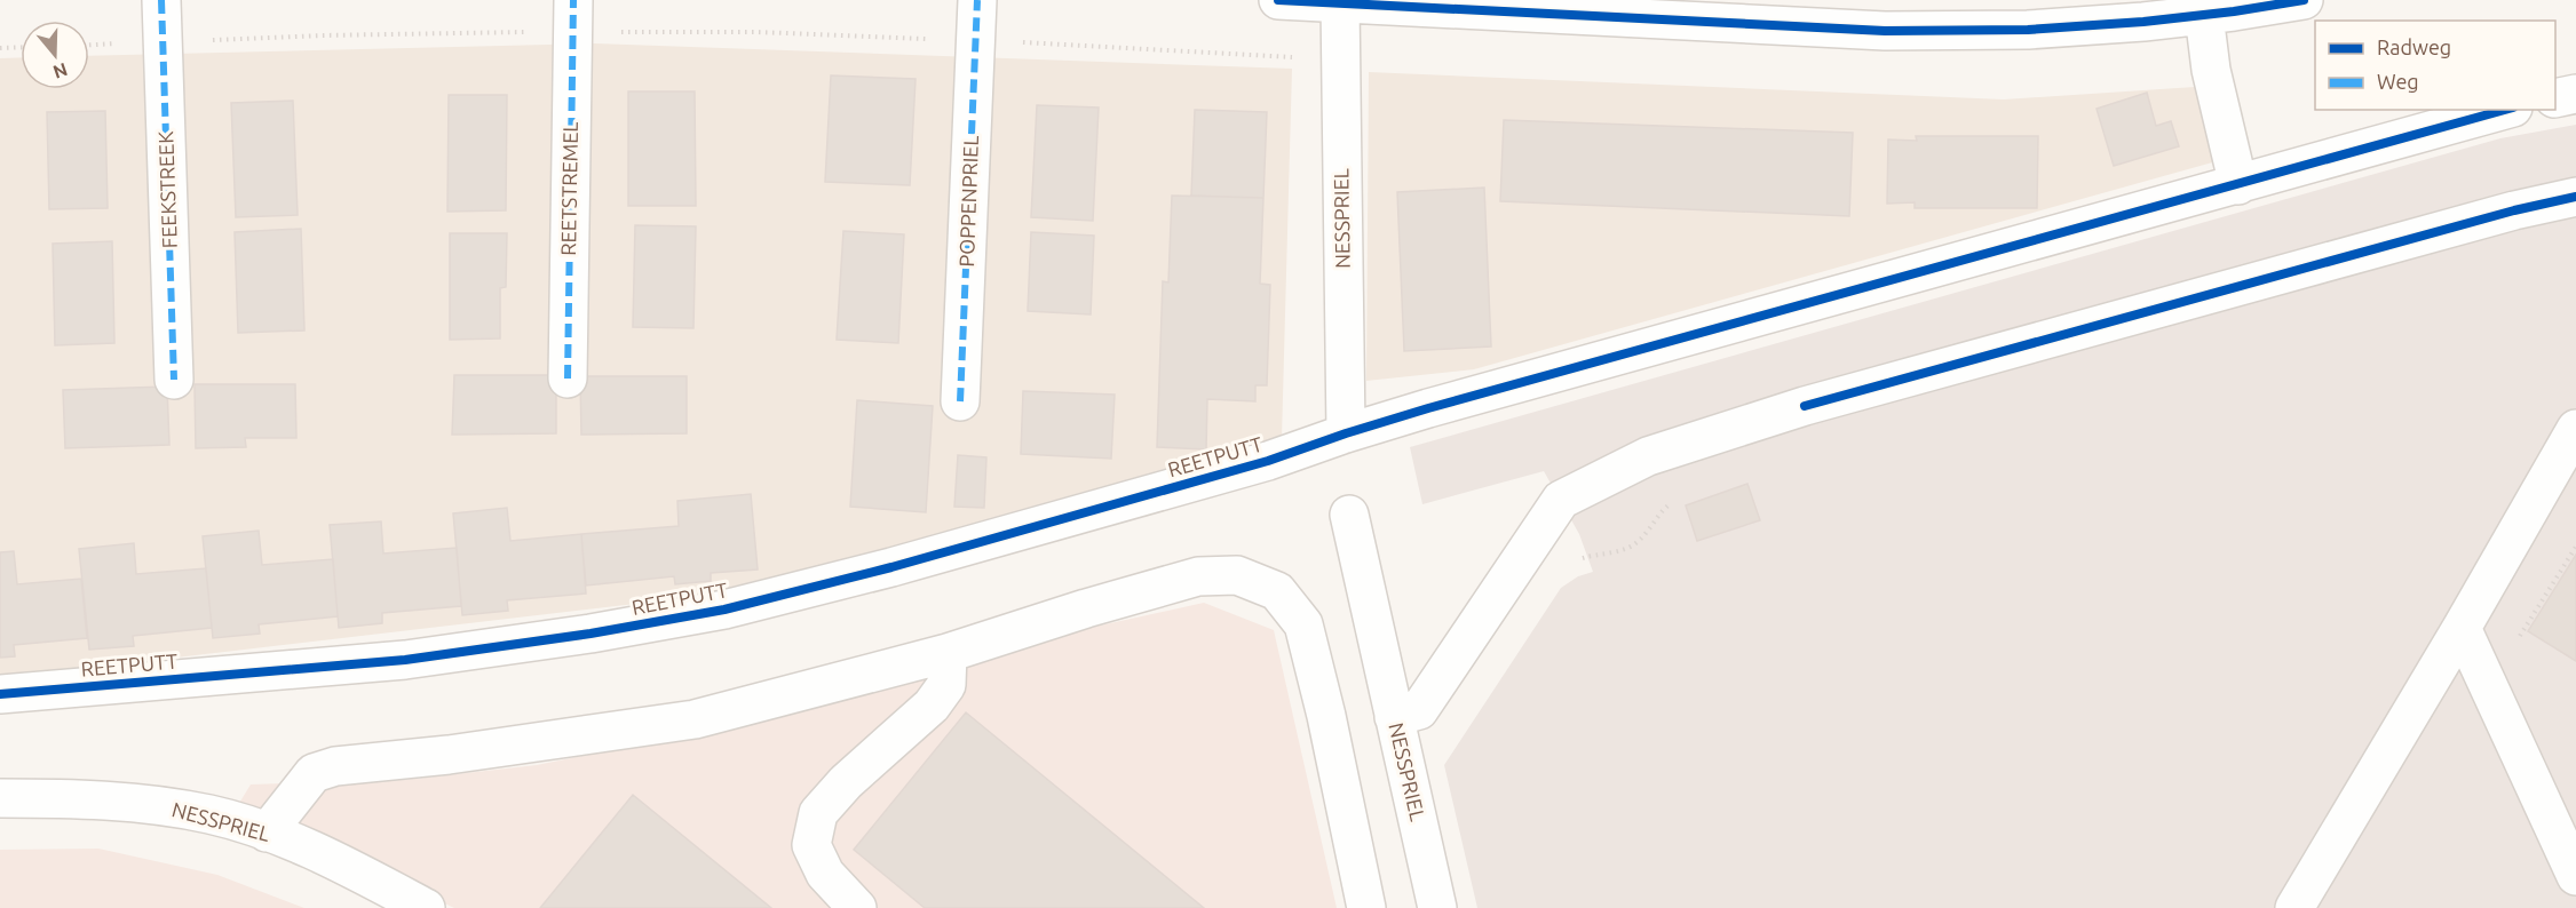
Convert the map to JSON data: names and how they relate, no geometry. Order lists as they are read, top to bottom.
{
  "streets": {
    "street": [
      "REETSTREMEL",
      "FEEKSTREEK",
      "POPPENPRIEL",
      "NESSPRIEL",
      "REETPUTT"
    ]
  },
  "crossings": [
    ["NESSPRIEL", "REETPUTT"]
  ],
  "legend": ["Radweg", "Weg"],
  "north": "bottom"
}
